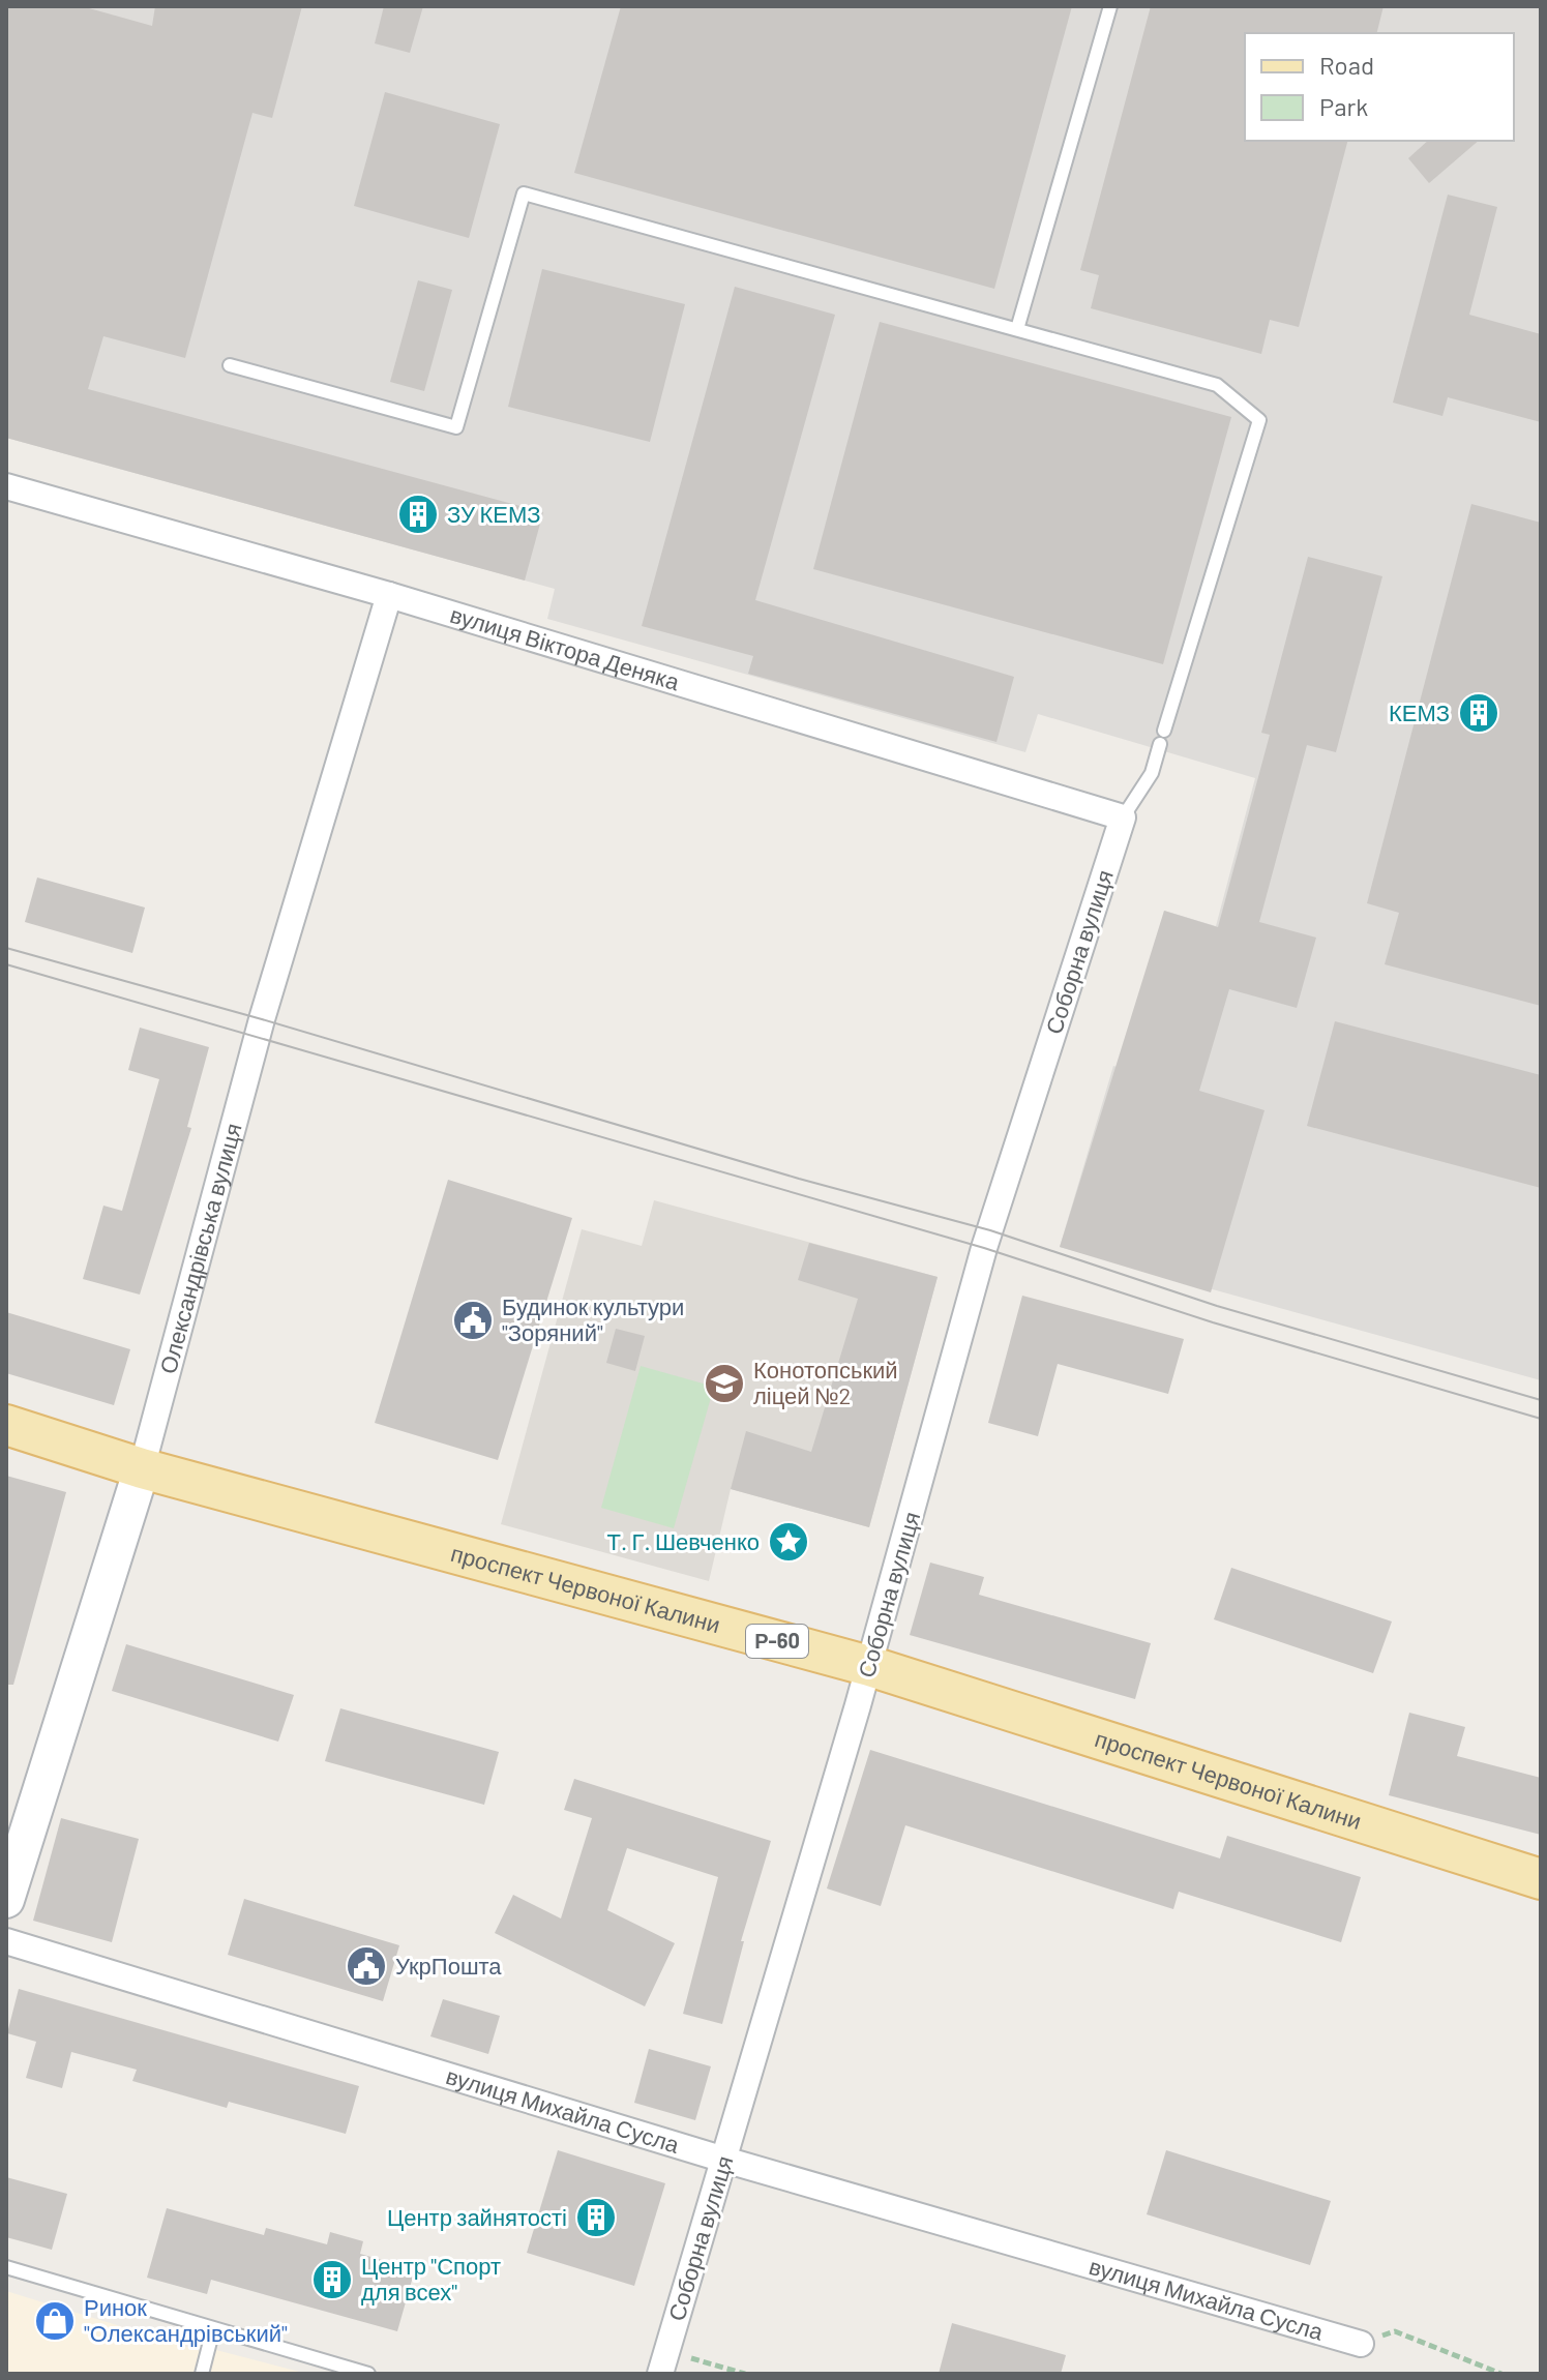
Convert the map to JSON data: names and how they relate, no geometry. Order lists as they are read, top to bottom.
{
  "streets": {
    "main road": ["Олександрівська вулиця", "проспект Червоної Калини", "Р-60"],
    "street": ["вулиця Віктора Деняка", "Соборна вулиця", "вулиця Михайла Сусла"]
  },
  "crossings": [
    ["вулиця Віктора Деняка", "Соборна вулиця"],
    ["вулиця Віктора Деняка", "Олександрівська вулиця"],
    ["Соборна вулиця", "проспект Червоної Калини"],
    ["Соборна вулиця", "вулиця Михайла Сусла"],
    ["Олександрівська вулиця", "проспект Червоної Калини"]
  ],
  "places": {
    "building": [
      "ЗУ КЕМЗ",
      "КЕМЗ",
      "Центр зайнятості",
      "Центр \"Спорт для всех\""
    ],
    "public building": ["Будинок культури \"Зоряний\"", "УкрПошта"],
    "school or university": ["Конотопський ліцей №2"],
    "place": ["Т. Г. Шевченко"],
    "shop": ["Ринок \"Олександрівський\""]
  },
  "legend": ["Road", "Park"]
}
